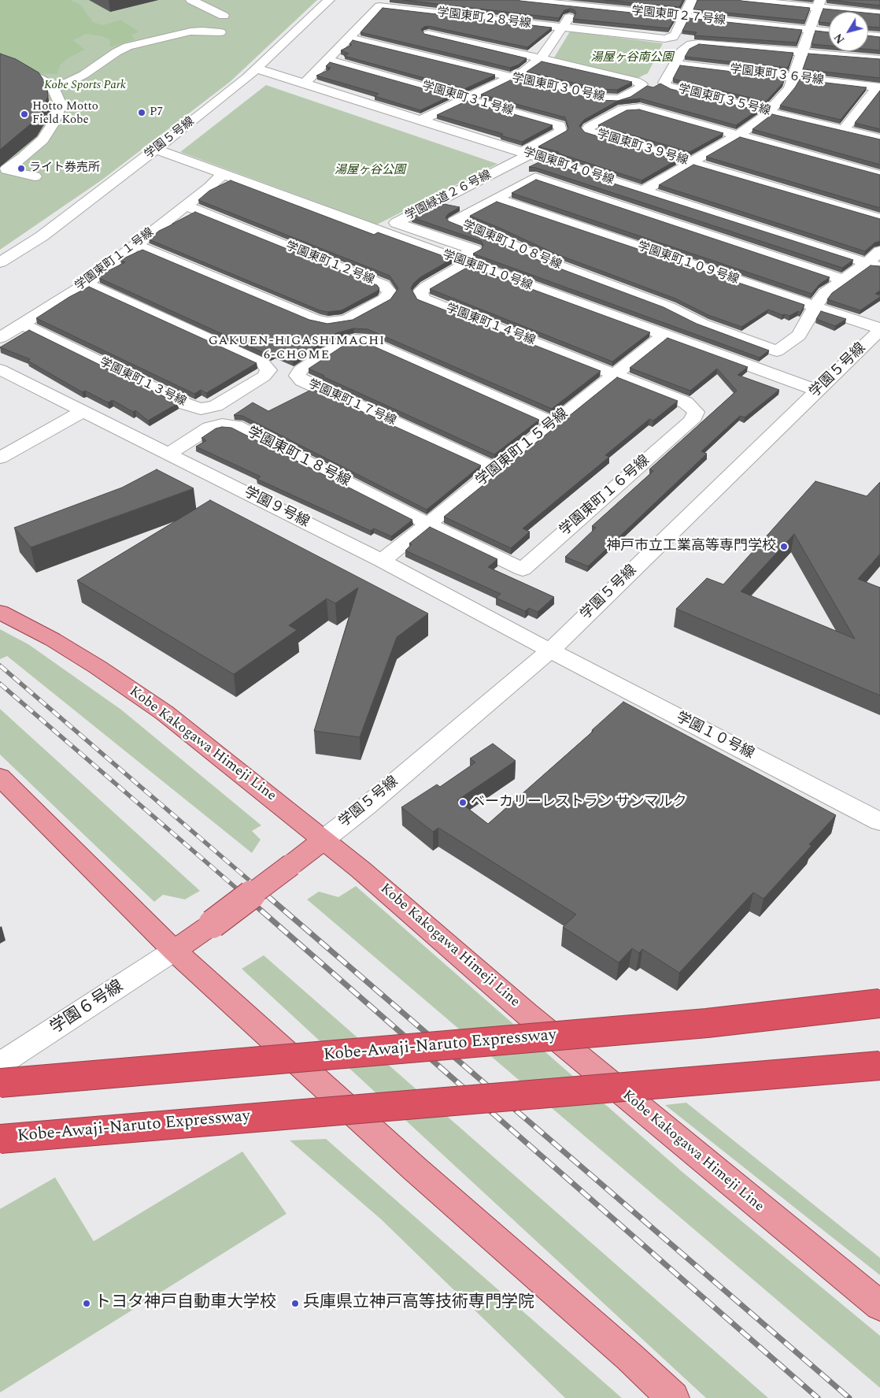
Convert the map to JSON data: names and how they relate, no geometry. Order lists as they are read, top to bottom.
{
  "streets": {
    "highway": ["Kobe-Awaji-Naruto Expressway"],
    "main road": ["Kobe Kakogawa Himeji Line"],
    "street": [
      "学園東町２７号線",
      "学園東町２８号線",
      "学園東町３６号線",
      "学園東町３０号線",
      "学園東町３１号線",
      "学園東町３５号線",
      "学園５号線",
      "学園東町３９号線",
      "学園東町４０号線",
      "学園緑道２６号線",
      "学園東町１０８号線",
      "学園東町１１号線",
      "学園東町１２号線",
      "学園東町１０９号線",
      "学園東町１０号線",
      "学園東町１４号線",
      "学園東町１３号線",
      "学園東町１７号線",
      "学園東町１５号線",
      "学園東町１８号線",
      "学園東町１６号線",
      "学園９号線",
      "学園１０号線",
      "学園６号線"
    ]
  },
  "crossings": [
    ["学園東町２７号線", "学園東町２８号線"],
    ["学園東町２８号線", "学園東町３０号線"],
    ["学園東町２８号線", "学園東町３１号線"],
    ["学園東町２８号線", "学園東町４０号線"],
    ["学園東町３６号線", "学園東町３５号線"],
    ["学園東町３１号線", "学園東町４０号線"],
    ["学園東町３１号線", "学園緑道２６号線"],
    ["学園５号線", "学園東町４０号線"],
    ["学園５号線", "学園東町１０９号線"],
    ["学園５号線", "学園東町１０号線"],
    ["学園５号線", "学園９号線"],
    ["学園５号線", "学園１０号線"],
    ["学園５号線", "Kobe Kakogawa Himeji Line"],
    ["学園東町４０号線", "学園緑道２６号線"],
    ["学園東町４０号線", "学園東町１０８号線"],
    ["学園緑道２６号線", "学園東町１０号線"],
    ["学園緑道２６号線", "学園東町１４号線"],
    ["学園東町１０８号線", "学園東町１０９号線"],
    ["学園東町１１号線", "学園東町１２号線"],
    ["学園東町１１号線", "学園東町１０号線"],
    ["学園東町１１号線", "学園東町１３号線"],
    ["学園東町１０号線", "学園東町１４号線"],
    ["学園東町１０号線", "学園東町１５号線"],
    ["学園東町１４号線", "学園東町１５号線"],
    ["学園東町１４号線", "学園東町１６号線"],
    ["学園東町１７号線", "学園東町１５号線"],
    ["学園東町１５号線", "学園東町１８号線"],
    ["学園東町１５号線", "学園東町１６号線"],
    ["学園東町１５号線", "学園９号線"],
    ["学園東町１８号線", "学園東町１６号線"],
    ["学園東町１８号線", "学園９号線"],
    ["学園９号線", "学園１０号線"]
  ],
  "districts": ["GAKUEN-HIGASHIMACHI 6-CHOME"],
  "parks": ["湯屋ヶ谷南公園", "Kobe Sports Park", "湯屋ヶ谷公園"],
  "places": [
    "P7",
    "Hotto Motto Field Kobe",
    "ライト券売所",
    "神戸市立工業高等専門学校",
    "ベーカリーレストラン サンマルク",
    "トヨタ神戸自動車大学校",
    "兵庫県立神戸高等技術専門学院"
  ],
  "north": "bottom left"
}
